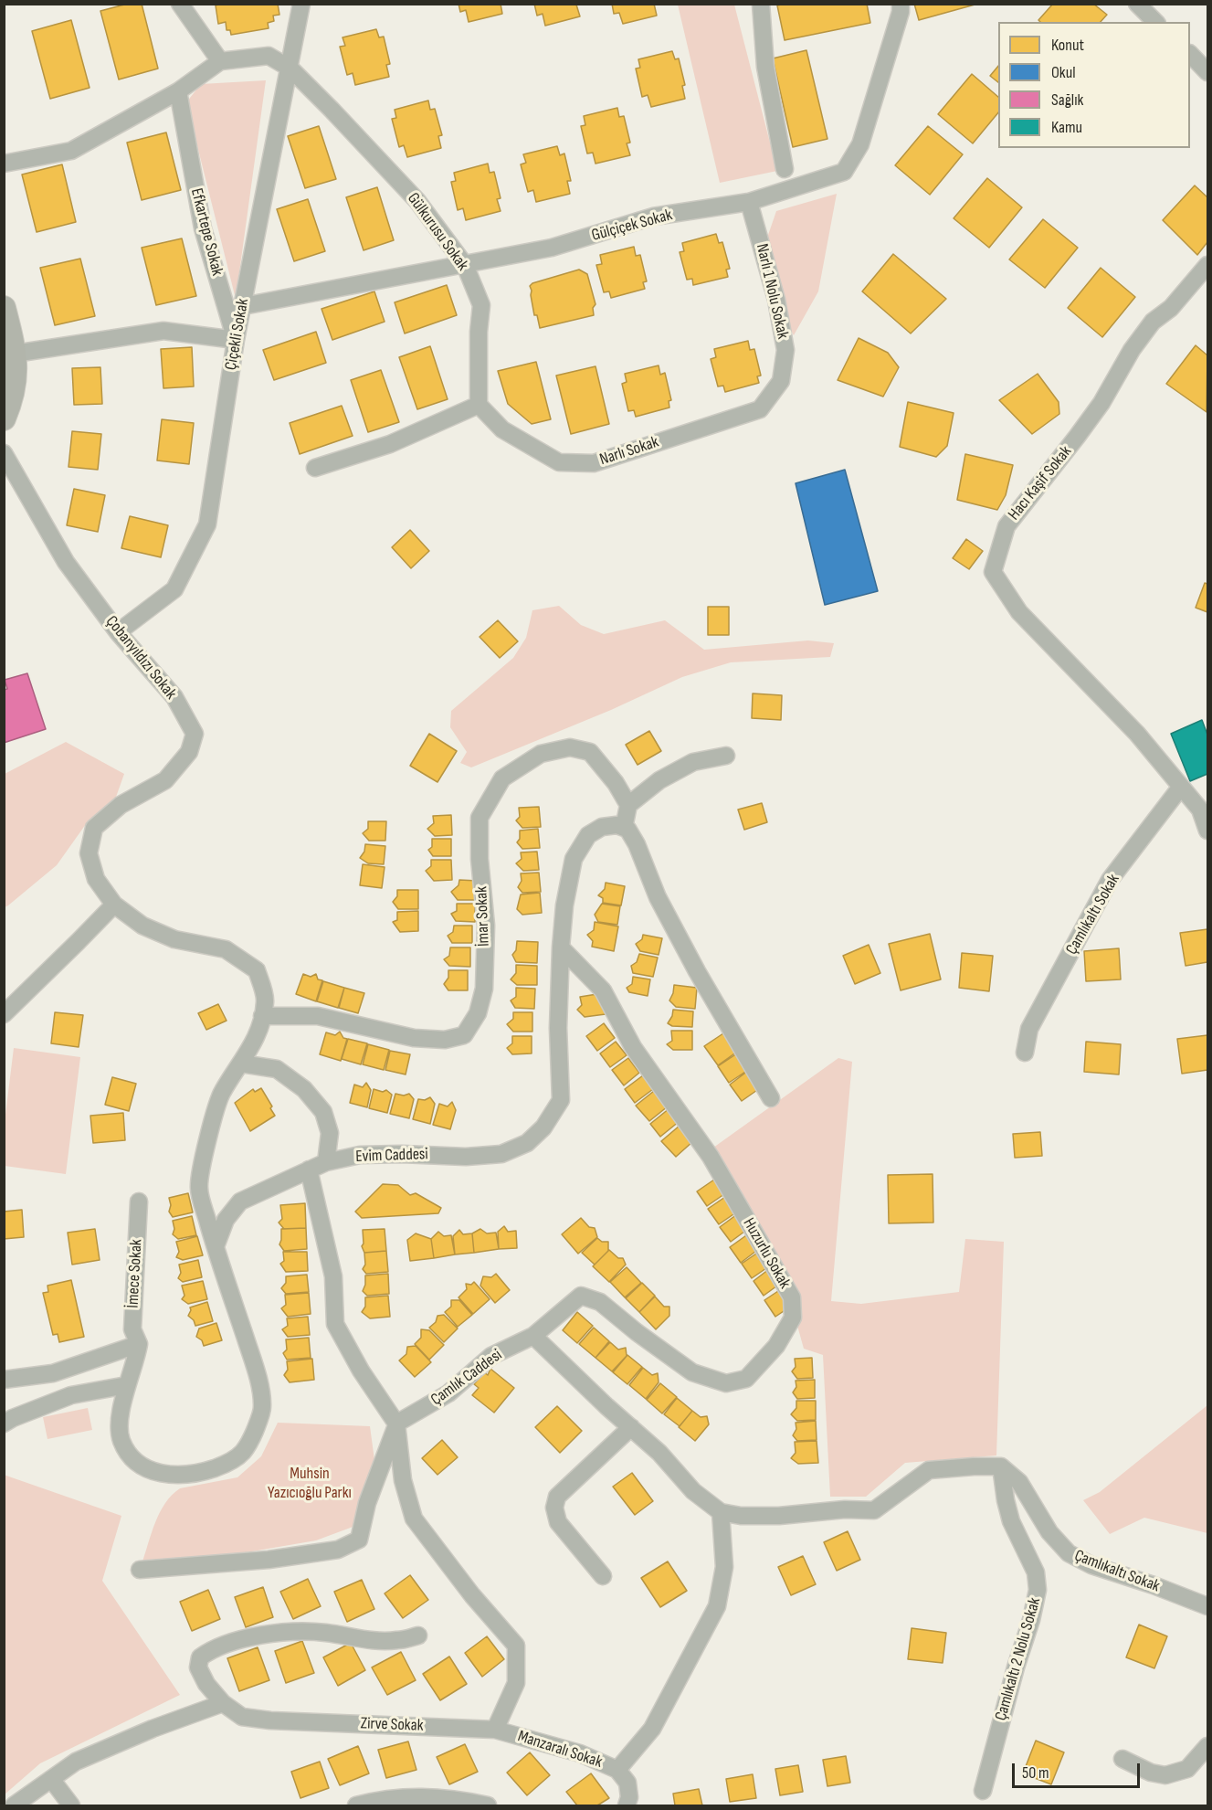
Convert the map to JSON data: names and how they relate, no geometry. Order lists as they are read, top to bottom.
{
  "streets": {
    "street": [
      "Gülçiçek Sokak",
      "Efkartepe Sokak",
      "Gülkurusu Sokak",
      "Narlı 1 Nolu Sokak",
      "Çiçekli Sokak",
      "Narlı Sokak",
      "Hacı Kaşif Sokak",
      "Çobanyıldızı Sokak",
      "Çamlıkaltı Sokak",
      "İmar Sokak",
      "Evim Caddesi",
      "Huzurlu Sokak",
      "İmece Sokak",
      "Çamlık Caddesi",
      "Çamlıkaltı 2 Nolu Sokak",
      "Zirve Sokak",
      "Manzaralı Sokak"
    ]
  },
  "crossings": [
    ["Gülçiçek Sokak", "Gülkurusu Sokak"],
    ["Gülçiçek Sokak", "Narlı 1 Nolu Sokak"],
    ["Gülçiçek Sokak", "Çiçekli Sokak"],
    ["Efkartepe Sokak", "Çiçekli Sokak"],
    ["Gülkurusu Sokak", "Çiçekli Sokak"],
    ["Gülkurusu Sokak", "Narlı Sokak"],
    ["Narlı 1 Nolu Sokak", "Narlı Sokak"],
    ["Çiçekli Sokak", "Çobanyıldızı Sokak"],
    ["Hacı Kaşif Sokak", "Çamlıkaltı Sokak"],
    ["Çobanyıldızı Sokak", "İmar Sokak"],
    ["Çobanyıldızı Sokak", "Evim Caddesi"],
    ["Çamlıkaltı Sokak", "Çamlıkaltı 2 Nolu Sokak"],
    ["Evim Caddesi", "Huzurlu Sokak"],
    ["Huzurlu Sokak", "Çamlık Caddesi"],
    ["Zirve Sokak", "Manzaralı Sokak"]
  ],
  "parks": ["Muhsin Yazıcıoğlu Parkı"],
  "legend": [
    "Konut",
    "Okul",
    "Sağlık",
    "Kamu"
  ],
  "scale_bar": "50 m"
}
